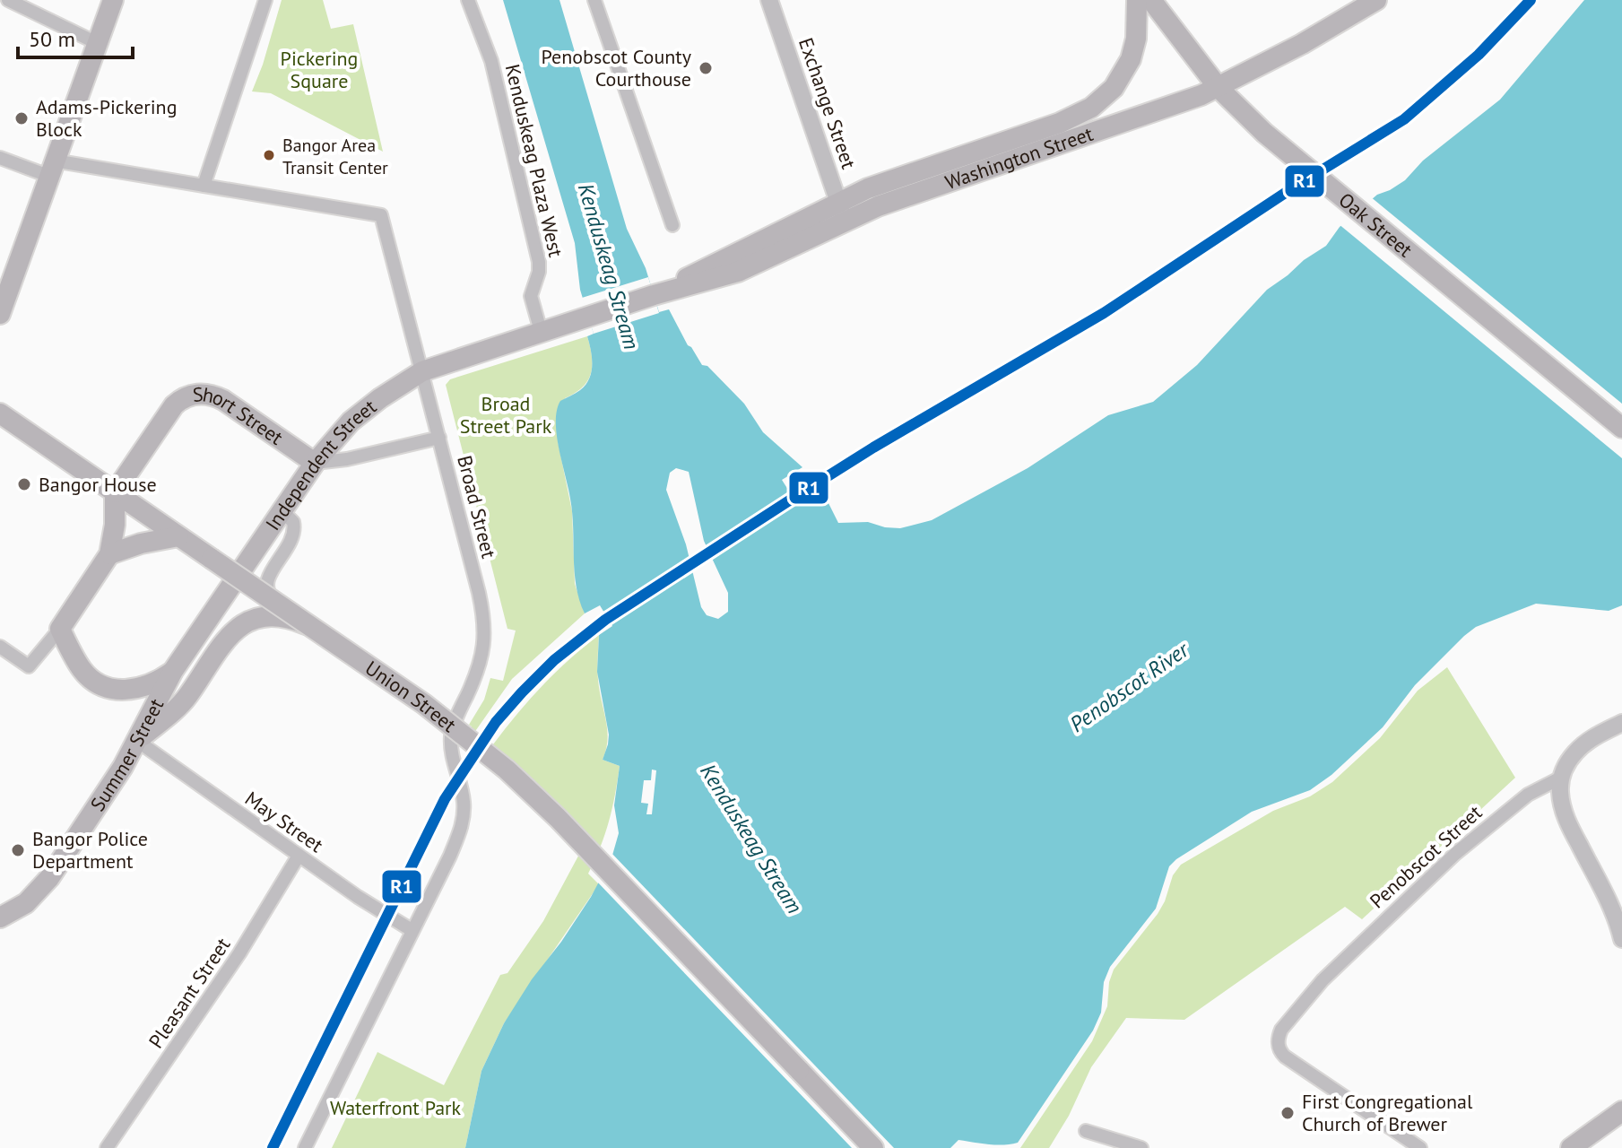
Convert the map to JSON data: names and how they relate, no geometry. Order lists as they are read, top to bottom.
{
  "streets": {
    "main road": [
      "Washington Street",
      "Oak Street",
      "Short Street",
      "Independent Street",
      "Union Street",
      "Summer Street"
    ],
    "street": [
      "Exchange Street",
      "Kenduskeag Plaza West",
      "Broad Street",
      "May Street",
      "Penobscot Street",
      "Pleasant Street"
    ]
  },
  "crossings": [
    ["Exchange Street", "Washington Street"],
    ["Washington Street", "Kenduskeag Plaza West"],
    ["Washington Street", "Oak Street"],
    ["Washington Street", "Independent Street"],
    ["Washington Street", "Broad Street"],
    ["Short Street", "Independent Street"],
    ["Short Street", "Union Street"],
    ["Independent Street", "Broad Street"],
    ["Independent Street", "Summer Street"],
    ["Summer Street", "May Street"],
    ["May Street", "Pleasant Street"]
  ],
  "water": ["Kenduskeag Stream", "Penobscot River"],
  "parks": ["Pickering Square", "Broad Street Park", "Waterfront Park"],
  "places": [
    "Penobscot County Courthouse",
    "Adams-Pickering Block",
    "Bangor Area Transit Center",
    "Bangor House",
    "Bangor Police Department",
    "First Congregational Church of Brewer"
  ],
  "lines": ["transit line R1"],
  "scale_bar": "50 m"
}
